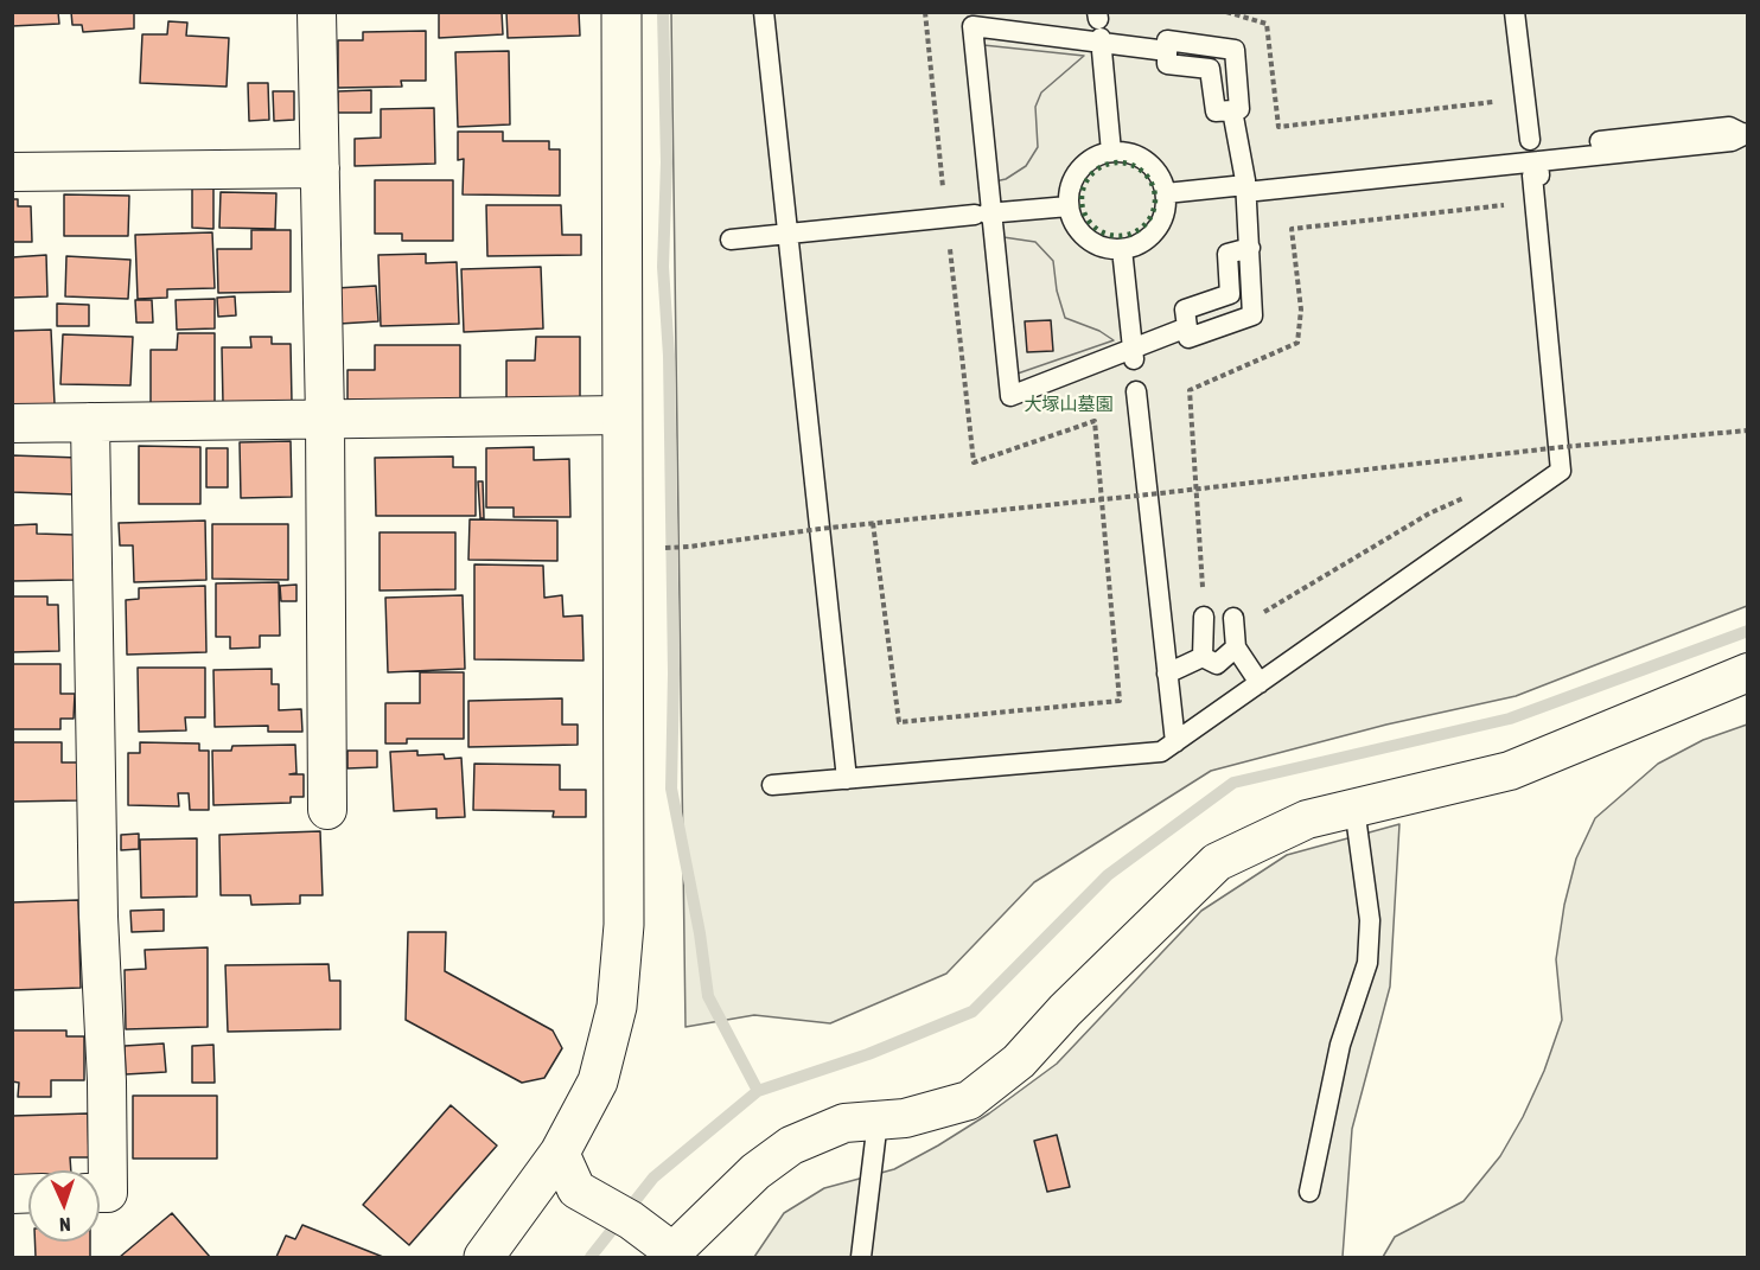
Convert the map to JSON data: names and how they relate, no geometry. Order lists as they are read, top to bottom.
{
  "parks": ["大塚山墓園"],
  "north": "bottom"
}
